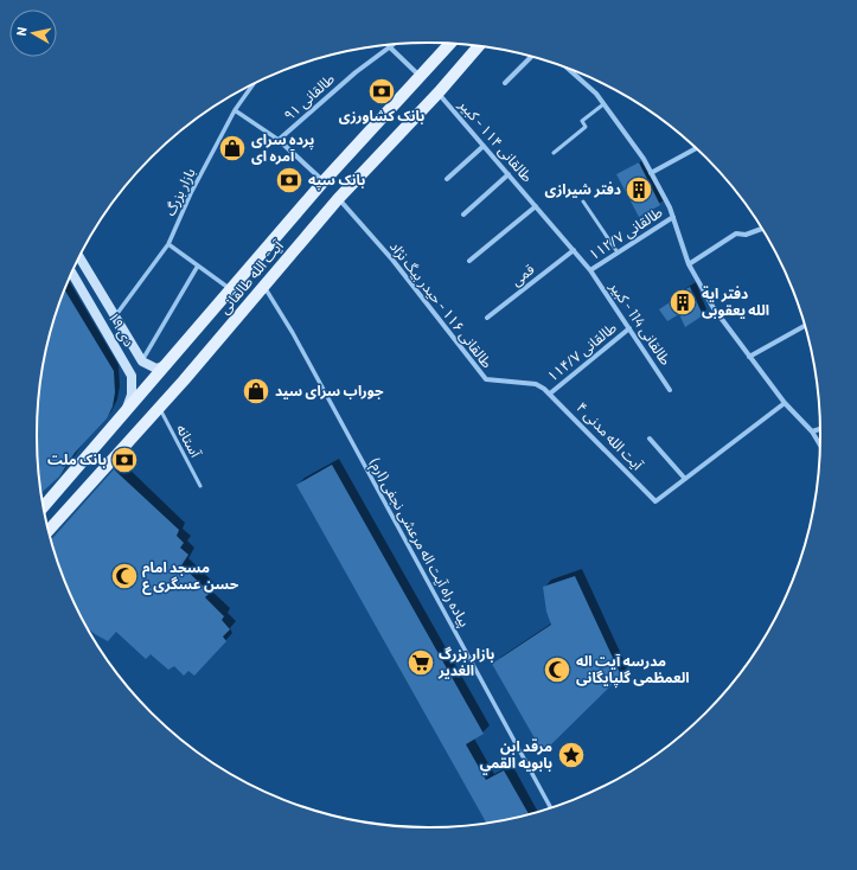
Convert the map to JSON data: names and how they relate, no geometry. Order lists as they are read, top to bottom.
{
  "streets": {
    "main road": ["آیت الله طالقانی", "۱۹ دی"],
    "street": [
      "طالقانی ۹۱",
      "طالقانی ۱۱۴ - کبیر",
      "بازار بزرگ",
      "طالقانی ۱۱۲/۷",
      "قمی",
      "طالقانی ۱۱۶ - حیدر بیگ نژاد",
      "طالقانی 114 - کبیر",
      "طالقانی ۱۱۴/۷",
      "۴ آیت الله مدنی",
      "پیاده راه آیت اله مرعشی نجفی (ارم)"
    ],
    "lane": ["آستانه"]
  },
  "crossings": [
    ["طالقانی ۱۱۴ - کبیر", "طالقانی ۱۱۲/۷"],
    ["طالقانی ۱۱۴ - کبیر", "قمی"],
    ["طالقانی ۱۱۴ - کبیر", "آیت الله طالقانی"],
    ["طالقانی ۱۱۴ - کبیر", "طالقانی 114 - کبیر"],
    ["بازار بزرگ", "۱۹ دی"],
    ["طالقانی ۱۱۲/۷", "طالقانی 114 - کبیر"],
    ["آیت الله طالقانی", "طالقانی ۱۱۶ - حیدر بیگ نژاد"],
    ["آیت الله طالقانی", "۱۹ دی"],
    ["آیت الله طالقانی", "آستانه"],
    ["آیت الله طالقانی", "پیاده راه آیت اله مرعشی نجفی (ارم)"],
    ["طالقانی ۱۱۶ - حیدر بیگ نژاد", "۴ آیت الله مدنی"],
    ["طالقانی 114 - کبیر", "طالقانی ۱۱۴/۷"],
    ["طالقانی ۱۱۴/۷", "۴ آیت الله مدنی"]
  ],
  "places": {
    "bank": ["بانک کشاورزی", "بانک سپه", "بانک ملت"],
    "shop": ["پرده سرای آمره ای", "جوراب سرای سید"],
    "building": ["دفتر شیرازی", "دفتر ایة الله یعقوبی"],
    "mosque": ["مسجد امام حسن عسگری ع", "مدرسه آیت اله العمظمی گلپایگانی"],
    "supermarket": ["بازار بزرگ الغدیر"],
    "place": ["مرقد ابن بابويه القمي"]
  },
  "north": "left"
}
